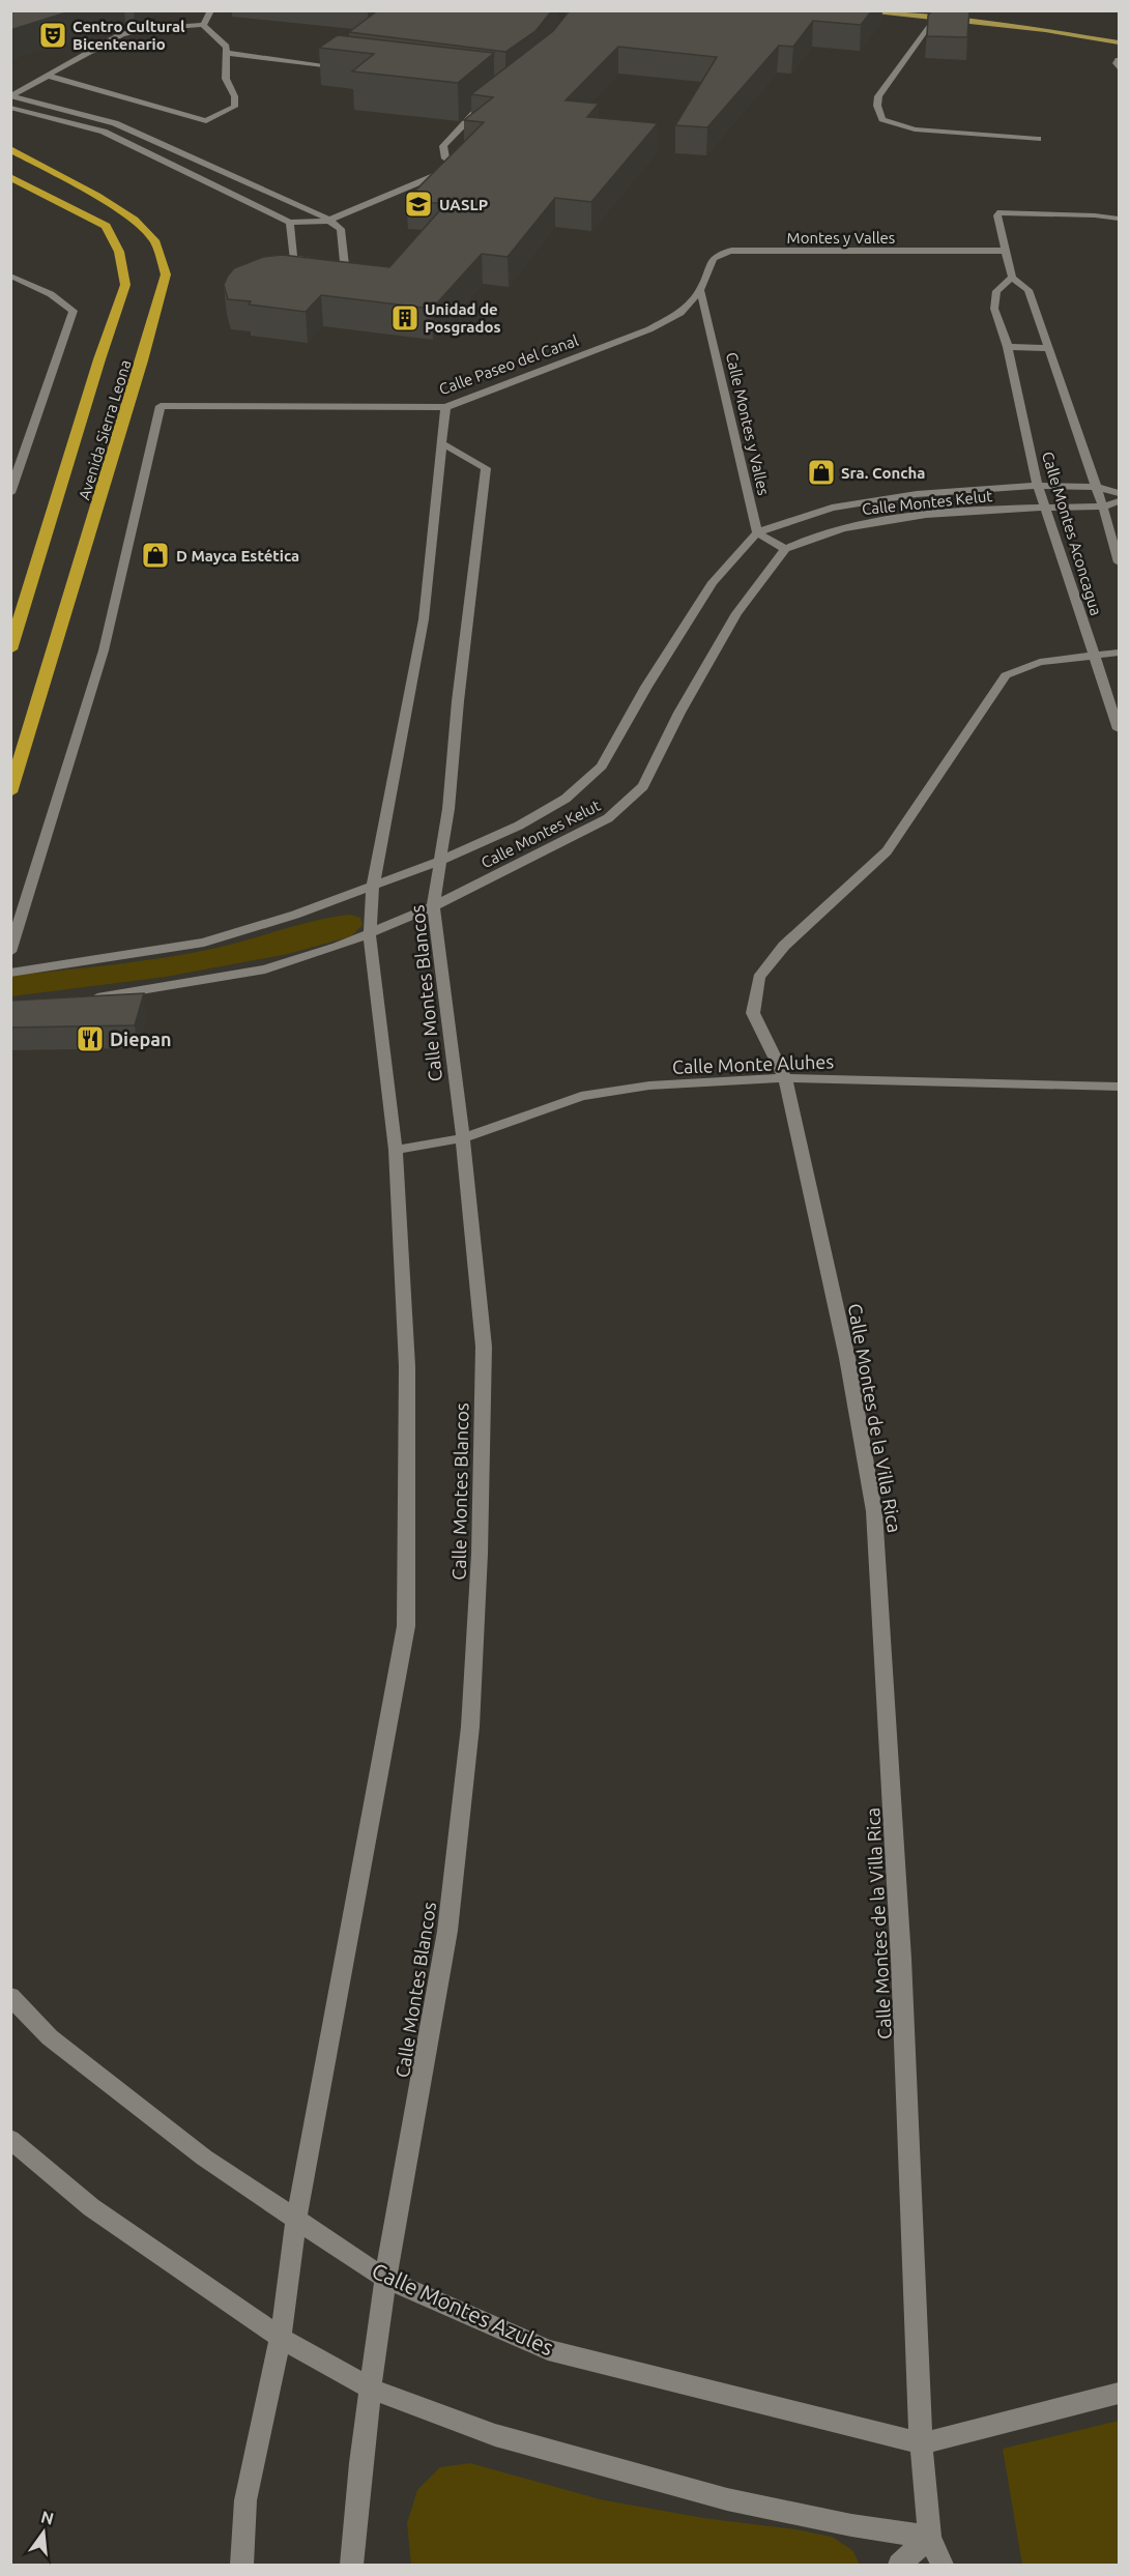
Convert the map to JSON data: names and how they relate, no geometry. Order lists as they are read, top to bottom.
{
  "streets": {
    "highway": ["Avenida Sierra Leona"],
    "street": [
      "Montes y Valles",
      "Calle Paseo del Canal",
      "Calle Montes y Valles",
      "Calle Montes Kelut",
      "Calle Montes Aconcagua",
      "Calle Montes Blancos",
      "Calle Monte Aluhes",
      "Calle Montes de la Villa Rica",
      "Calle Montes Azules"
    ]
  },
  "crossings": [
    ["Montes y Valles", "Calle Paseo del Canal"],
    ["Montes y Valles", "Calle Montes y Valles"],
    ["Montes y Valles", "Calle Montes Aconcagua"],
    ["Calle Paseo del Canal", "Calle Montes y Valles"],
    ["Calle Montes y Valles", "Calle Montes Kelut"],
    ["Calle Montes Kelut", "Calle Montes Aconcagua"],
    ["Calle Montes Kelut", "Calle Montes Blancos"],
    ["Calle Montes Aconcagua", "Calle Montes de la Villa Rica"],
    ["Calle Montes Blancos", "Calle Monte Aluhes"],
    ["Calle Montes Blancos", "Calle Montes Azules"],
    ["Calle Monte Aluhes", "Calle Montes de la Villa Rica"],
    ["Calle Montes de la Villa Rica", "Calle Montes Azules"]
  ],
  "places": {
    "theatre": ["Centro Cultural Bicentenario"],
    "school or university": ["UASLP"],
    "building": ["Unidad de Posgrados"],
    "shop": ["Sra. Concha", "D Mayca Estética"],
    "restaurant": ["Diepan"]
  },
  "north": "top"
}
